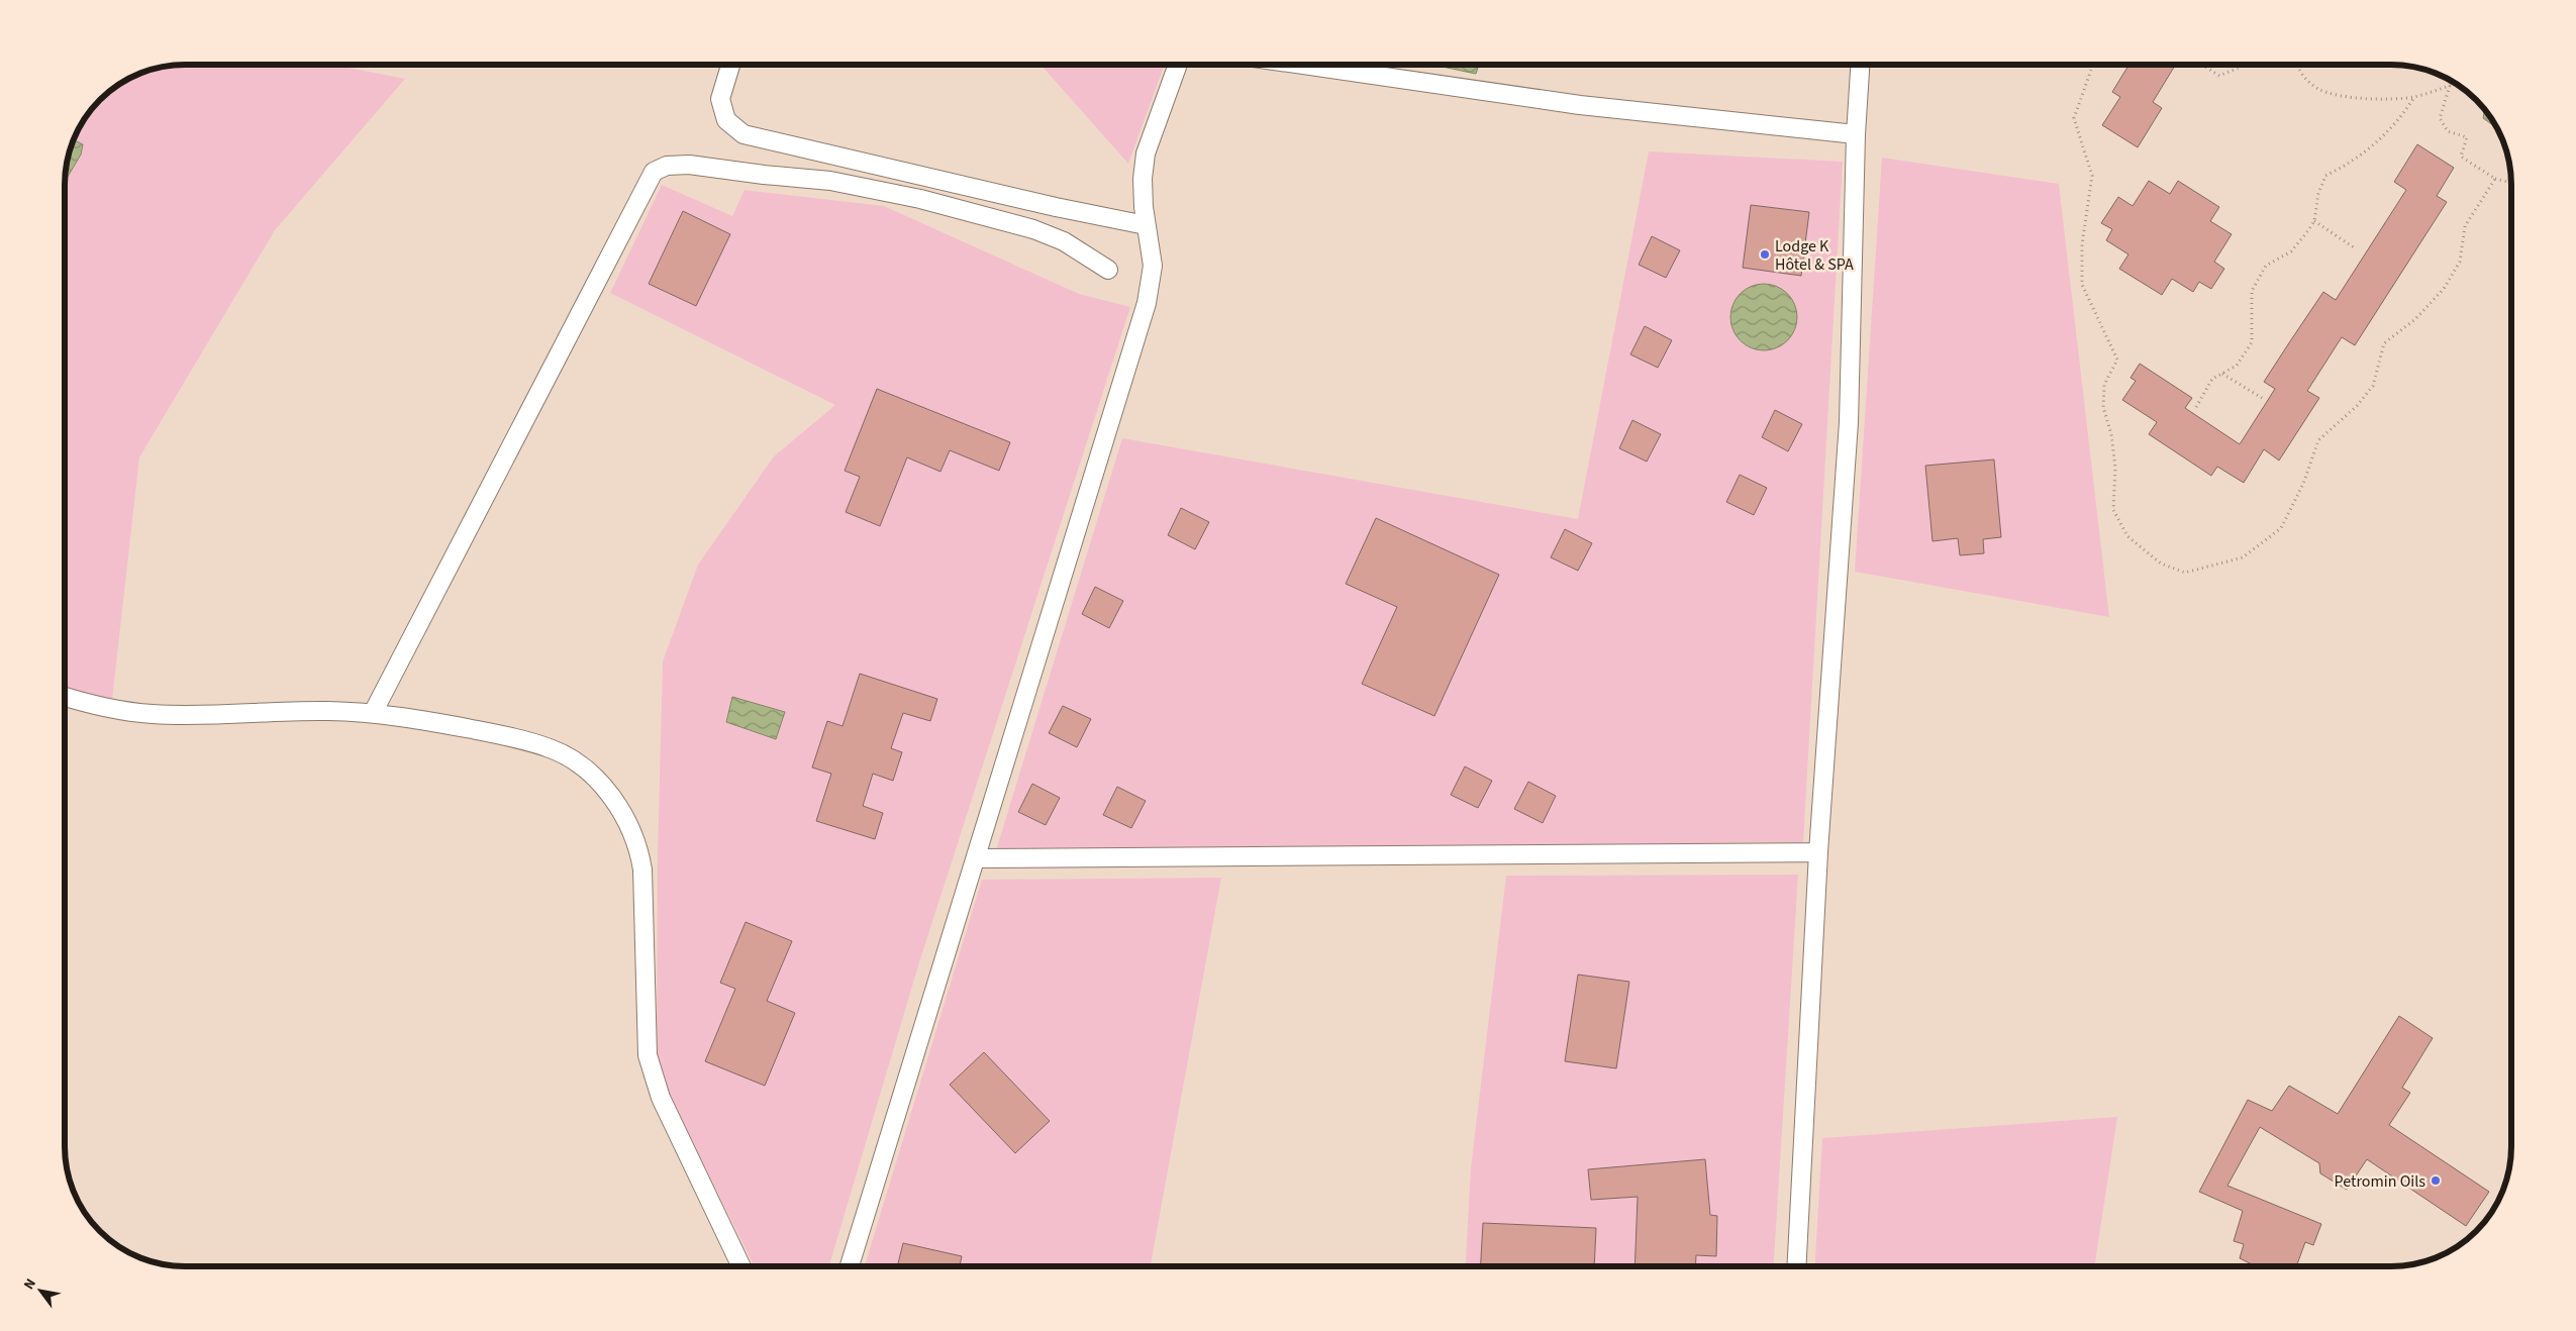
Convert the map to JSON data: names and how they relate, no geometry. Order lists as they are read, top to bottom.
{
  "places": ["Lodge K Hôtel & SPA", "Petromin Oils"],
  "north": "top left"
}
